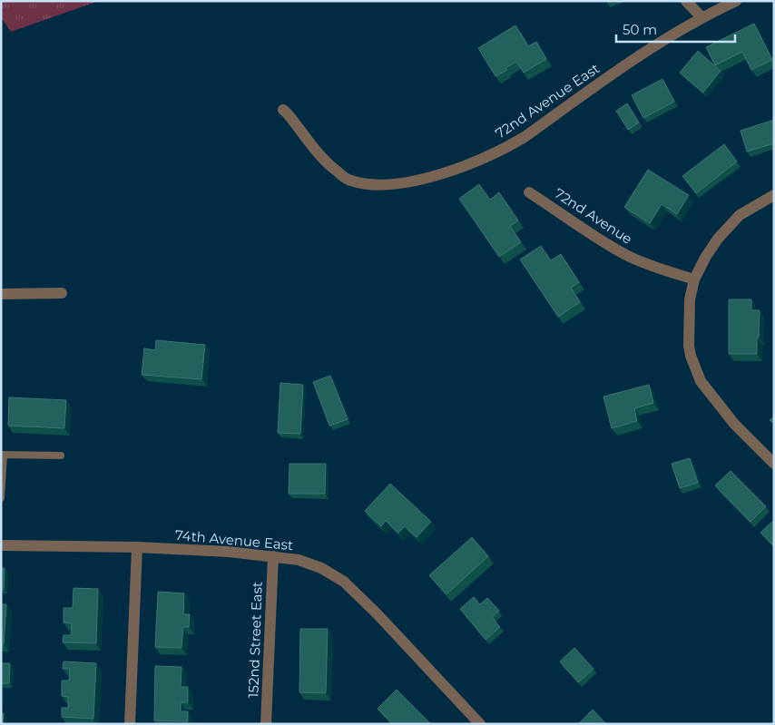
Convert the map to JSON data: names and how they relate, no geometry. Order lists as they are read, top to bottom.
{
  "streets": {
    "street": [
      "72nd Avenue East",
      "72nd Avenue",
      "74th Avenue East",
      "152nd Street East"
    ]
  },
  "crossings": [
    ["74th Avenue East", "152nd Street East"]
  ],
  "scale_bar": "50 m"
}
